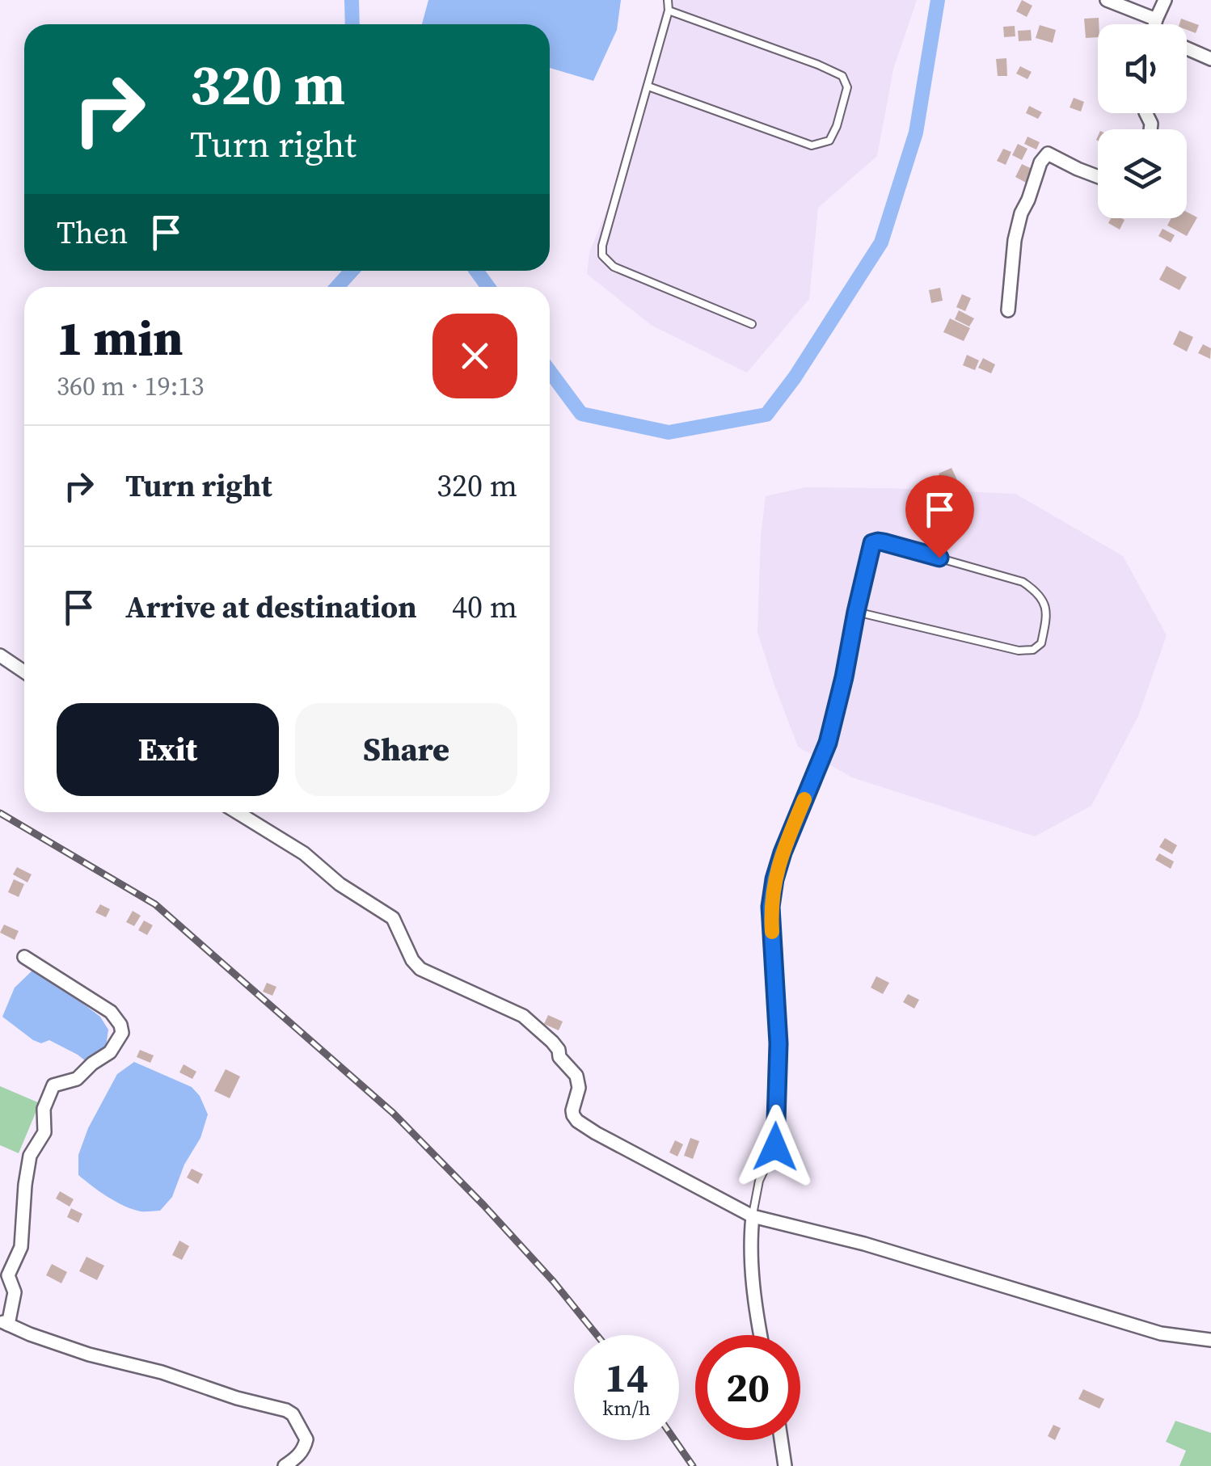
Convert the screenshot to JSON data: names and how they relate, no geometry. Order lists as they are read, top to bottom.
{
  "page": {
    "turn": ["320 m", "Turn right"],
    "then": "Then",
    "heading": ["1 min", "360 m · 19:13"],
    "list": [
      {
        "name": "Turn right",
        "value": "320 m"
      },
      {
        "name": "Arrive at destination",
        "value": "40 m"
      }
    ],
    "buttons": ["Exit", "Share"],
    "speed": "14 km/h",
    "limit": "20"
  }
}
